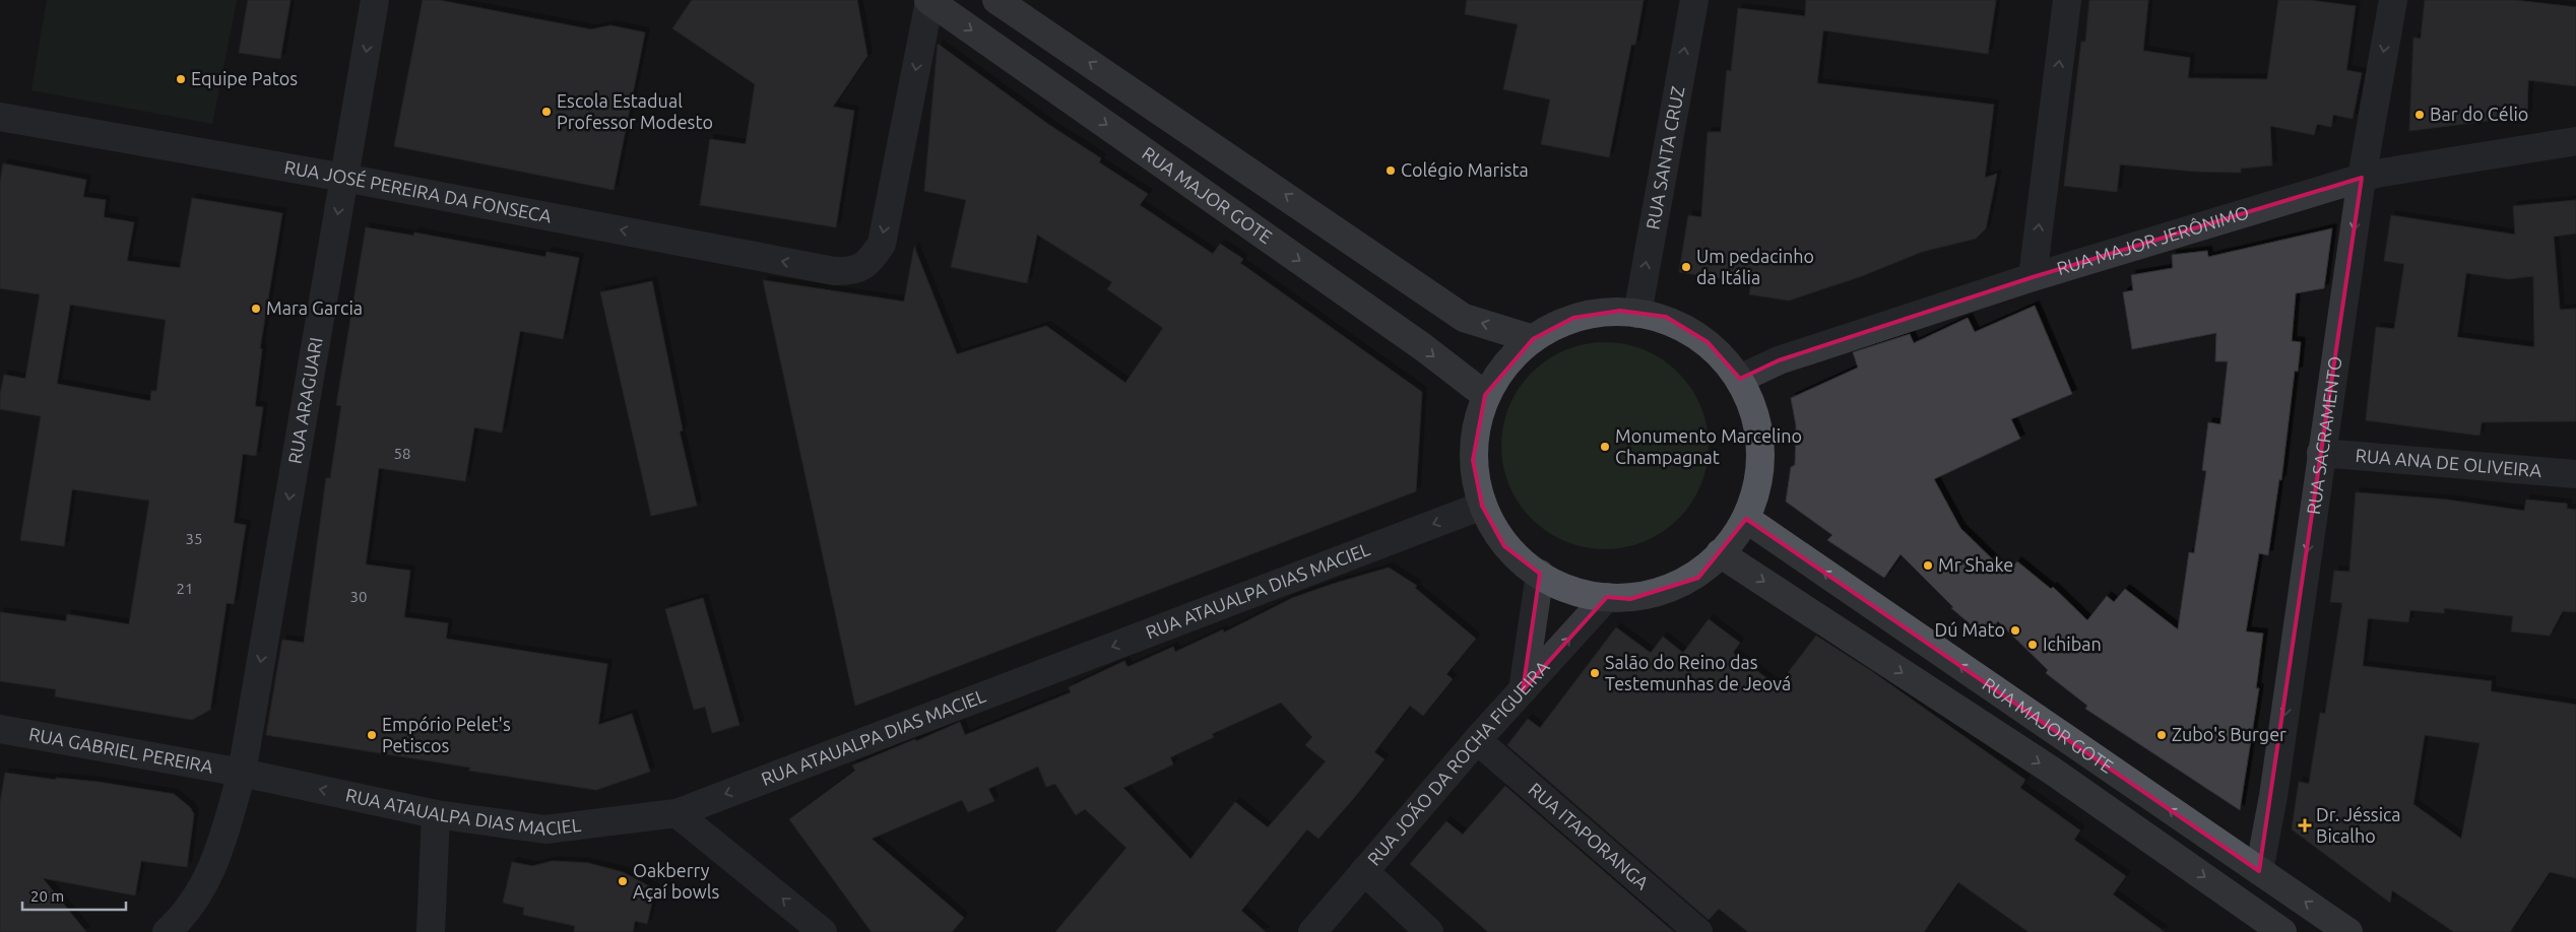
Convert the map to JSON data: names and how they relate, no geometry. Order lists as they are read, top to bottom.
{
  "streets": {
    "main road": ["RUA MAJOR GOTE"],
    "street": [
      "RUA SANTA CRUZ",
      "RUA JOSÉ PEREIRA DA FONSECA",
      "RUA MAJOR JERÔNIMO",
      "RUA ARAGUARI",
      "RUA SACRAMENTO",
      "RUA ANA DE OLIVEIRA",
      "RUA ATAUALPA DIAS MACIEL",
      "RUA GABRIEL PEREIRA",
      "RUA JOÃO DA ROCHA FIGUEIRA",
      "RUA ITAPORANGA"
    ]
  },
  "crossings": [
    ["RUA JOSÉ PEREIRA DA FONSECA", "RUA MAJOR GOTE"],
    ["RUA JOSÉ PEREIRA DA FONSECA", "RUA ARAGUARI"],
    ["RUA MAJOR GOTE", "RUA SACRAMENTO"],
    ["RUA MAJOR JERÔNIMO", "RUA SACRAMENTO"],
    ["RUA ARAGUARI", "RUA ATAUALPA DIAS MACIEL"],
    ["RUA ARAGUARI", "RUA GABRIEL PEREIRA"],
    ["RUA SACRAMENTO", "RUA ANA DE OLIVEIRA"],
    ["RUA ATAUALPA DIAS MACIEL", "RUA GABRIEL PEREIRA"],
    ["RUA JOÃO DA ROCHA FIGUEIRA", "RUA ITAPORANGA"]
  ],
  "one_way": [
    "RUA SANTA CRUZ",
    "RUA ARAGUARI",
    "RUA SACRAMENTO",
    "RUA ATAUALPA DIAS MACIEL"
  ],
  "places": {
    "other": [
      "Equipe Patos",
      "Escola Estadual Professor Modesto",
      "Bar do Célio",
      "Colégio Marista",
      "Um pedacinho da Itália",
      "Mara Garcia",
      "Monumento Marcelino Champagnat",
      "Mr Shake",
      "Dú Mato",
      "Ichiban",
      "Salão do Reino das Testemunhas de Jeová",
      "Empório Pelet's Petiscos",
      "Zubo's Burger",
      "Oakberry Açaí bowls"
    ],
    "health": ["Dr. Jéssica Bicalho"]
  },
  "house_numbers": [
    "58",
    "35",
    "21",
    "30"
  ],
  "scale_bar": "20 m"
}
